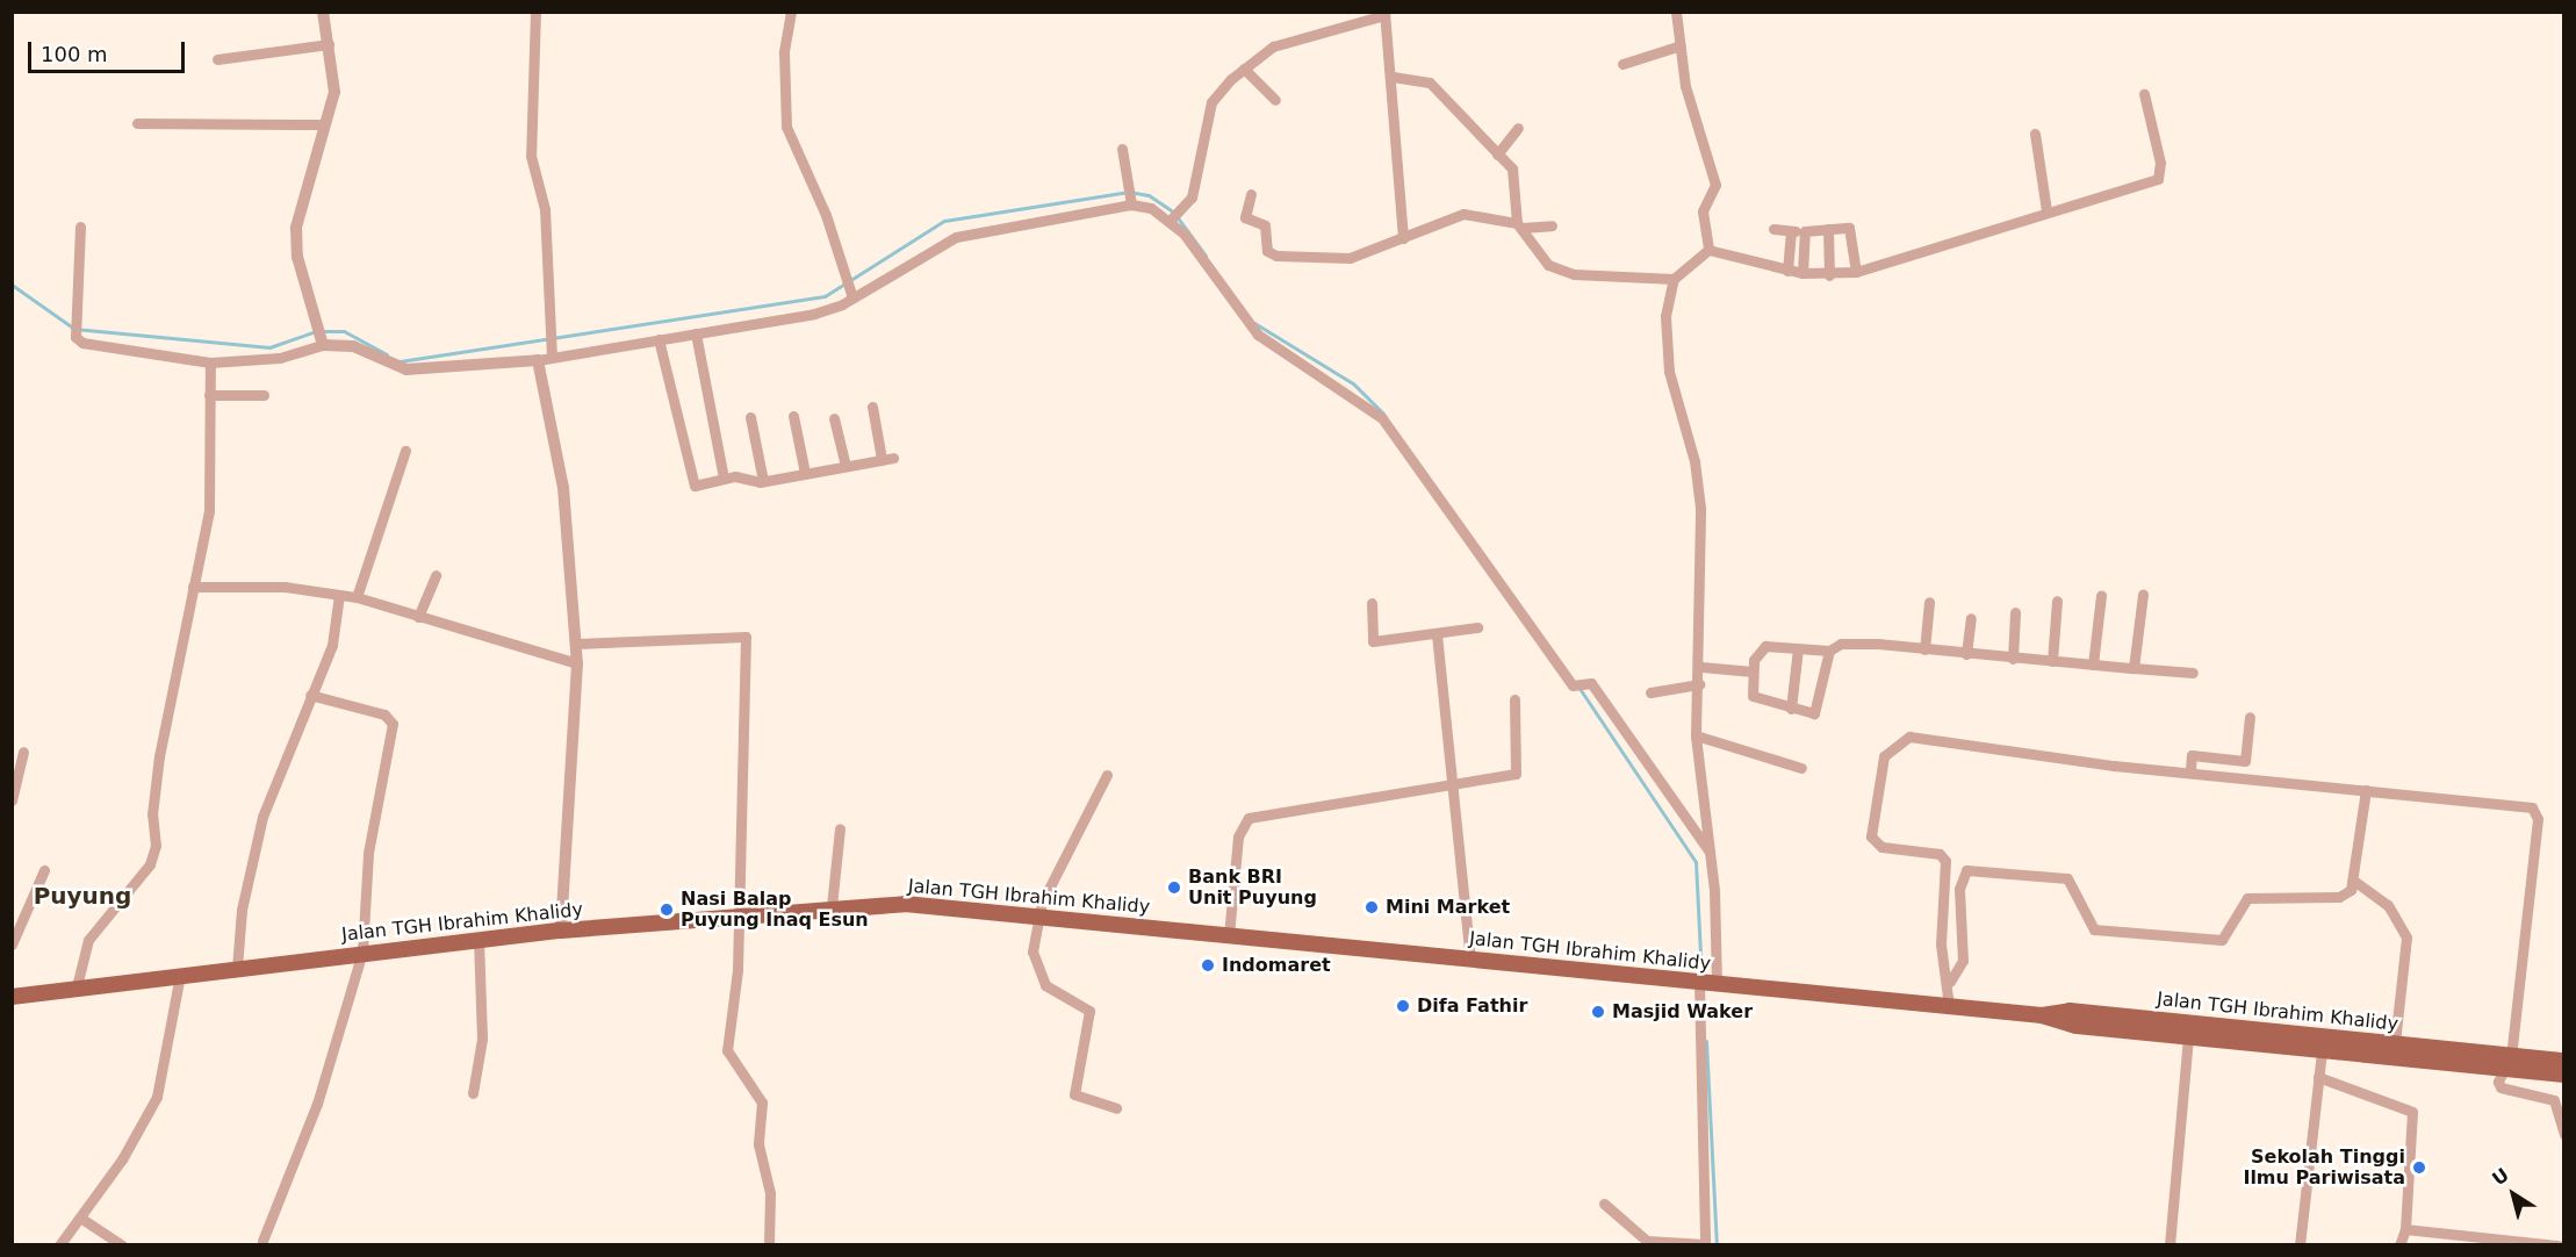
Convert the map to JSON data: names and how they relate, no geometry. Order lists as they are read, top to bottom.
{
  "streets": {
    "main road": ["Jalan TGH Ibrahim Khalidy"]
  },
  "districts": ["Puyung"],
  "places": [
    "Bank BRI Unit Puyung",
    "Mini Market",
    "Nasi Balap Puyung Inaq Esun",
    "Indomaret",
    "Difa Fathir",
    "Masjid Waker",
    "Sekolah Tinggi Ilmu Pariwisata"
  ],
  "scale_bar": "100 m",
  "north": "top left"
}
